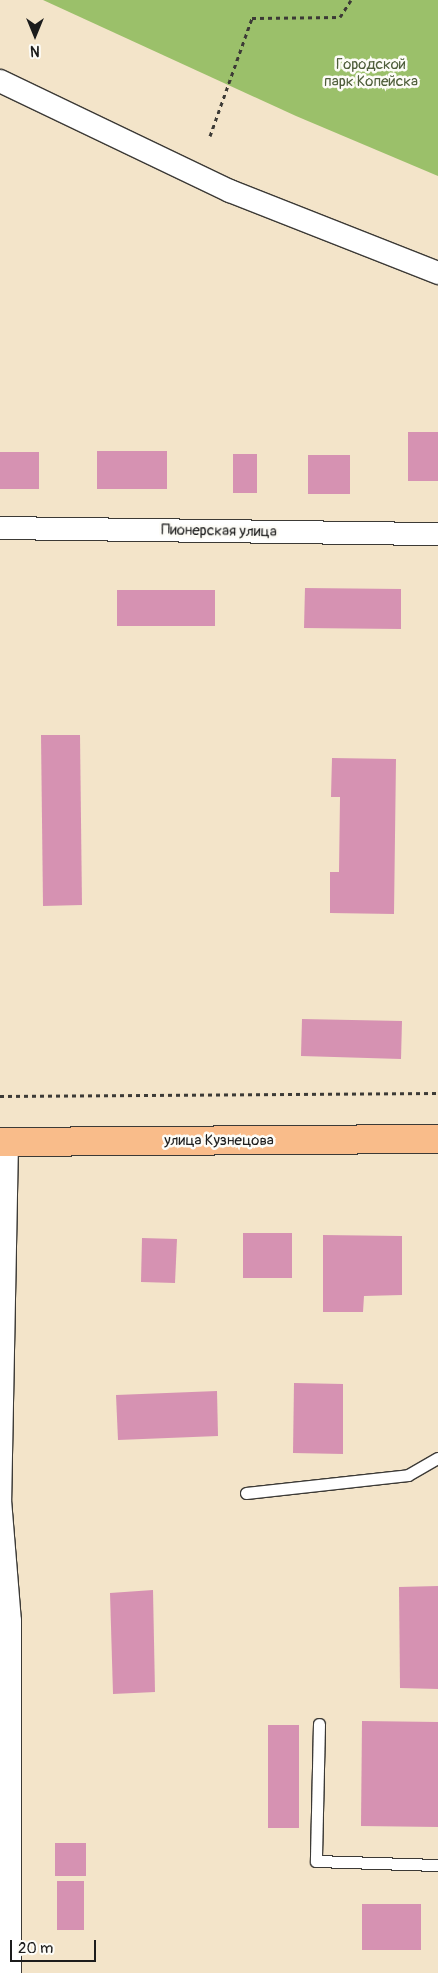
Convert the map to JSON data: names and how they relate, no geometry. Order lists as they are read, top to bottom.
{
  "streets": {
    "main road": ["улица Кузнецова"],
    "street": ["Пионерская улица"]
  },
  "parks": ["Городской парк Копейска"],
  "scale_bar": "20 m",
  "north": "bottom"
}
